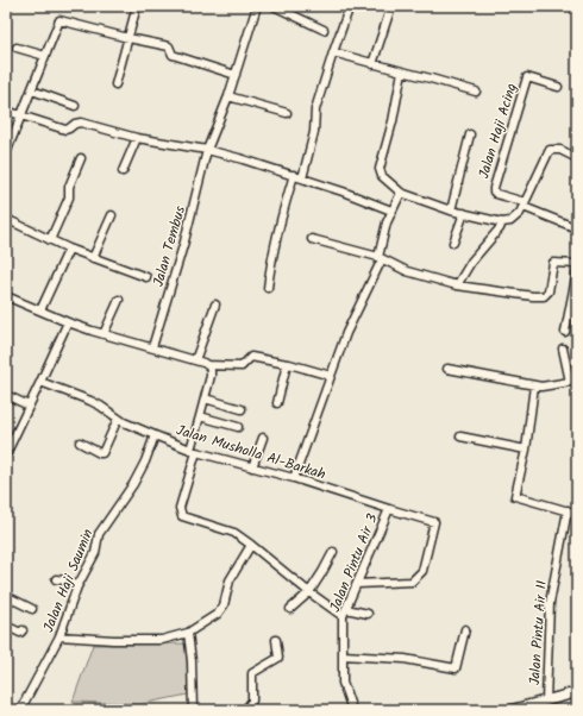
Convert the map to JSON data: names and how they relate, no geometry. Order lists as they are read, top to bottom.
{
  "streets": {
    "street": [
      "Jalan Haji Acing",
      "Jalan Tembus",
      "Jalan Musholla Al-Barkah",
      "Jalan Pintu Air 3",
      "Jalan Haji Saumin",
      "Jalan Pintu Air II"
    ]
  },
  "crossings": [
    ["Jalan Musholla Al-Barkah", "Jalan Pintu Air 3"],
    ["Jalan Musholla Al-Barkah", "Jalan Haji Saumin"]
  ]
}
